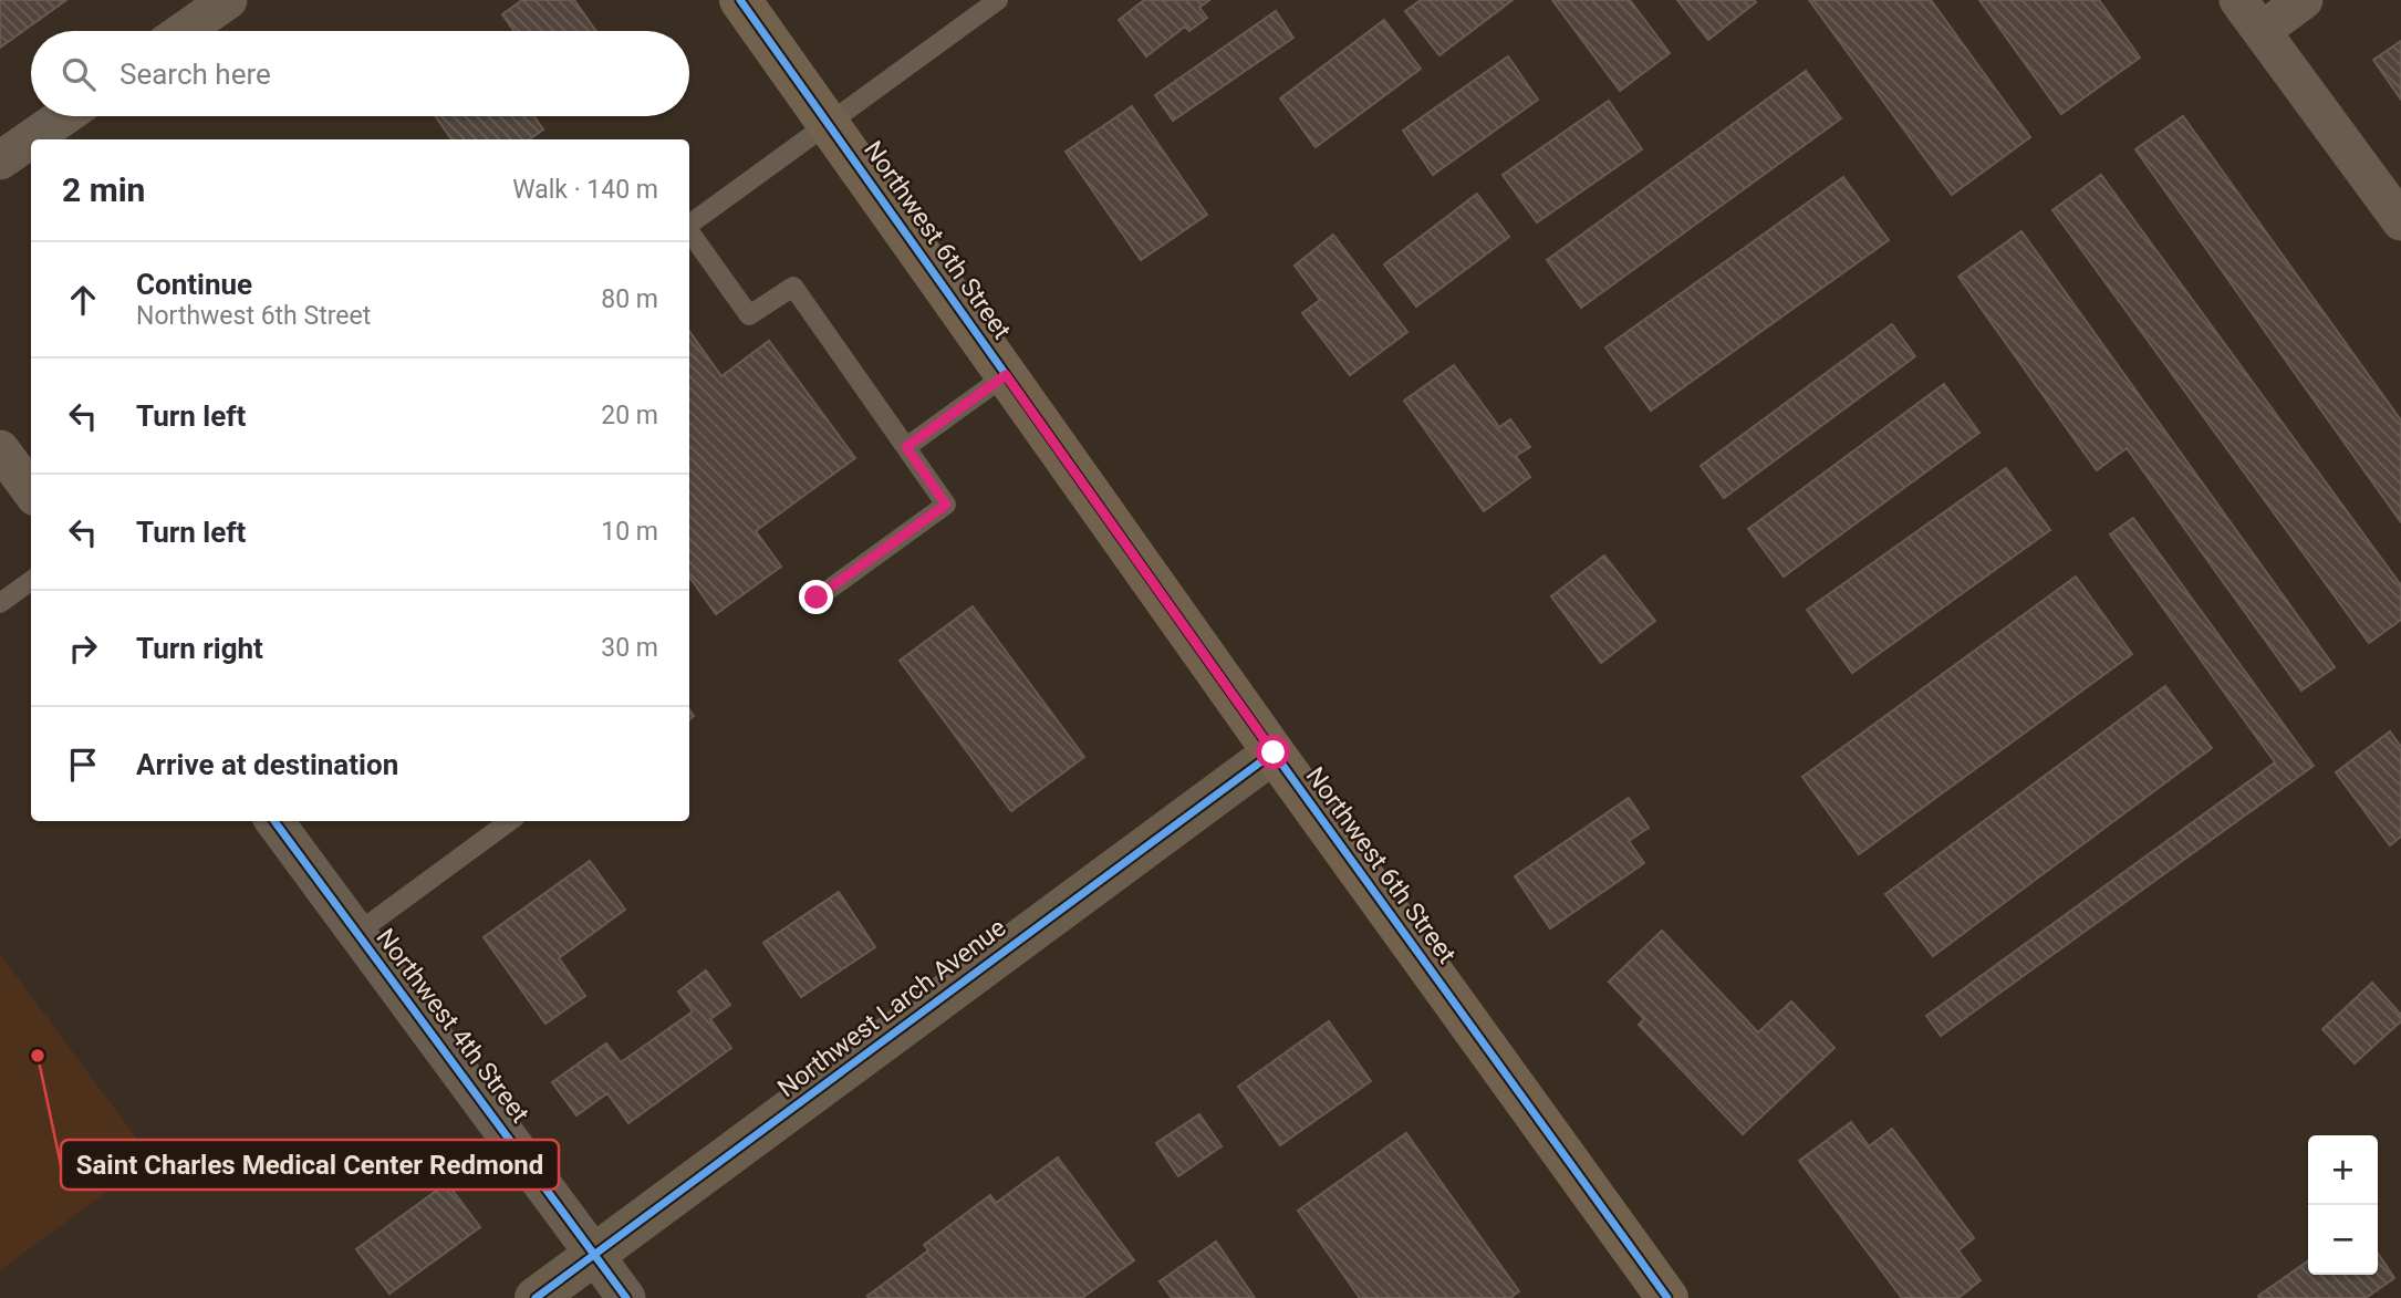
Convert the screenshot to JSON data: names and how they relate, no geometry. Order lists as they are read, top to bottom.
{
  "streets": {
    "main road": ["Northwest 6th Street"],
    "street": ["Northwest Larch Avenue", "Northwest 4th Street"]
  },
  "crossings": [
    ["Northwest 6th Street", "Northwest Larch Avenue"],
    ["Northwest Larch Avenue", "Northwest 4th Street"]
  ],
  "places": ["Saint Charles Medical Center Redmond"],
  "page": {
    "search": "Search here",
    "heading": ["2 min", "Walk · 140 m"],
    "list": [
      ["Continue", "Northwest 6th Street", "80 m"],
      ["Turn left", "20 m"],
      ["Turn left", "10 m"],
      ["Turn right", "30 m"],
      "Arrive at destination"
    ],
    "map_buttons": ["+", "−"]
  }
}
